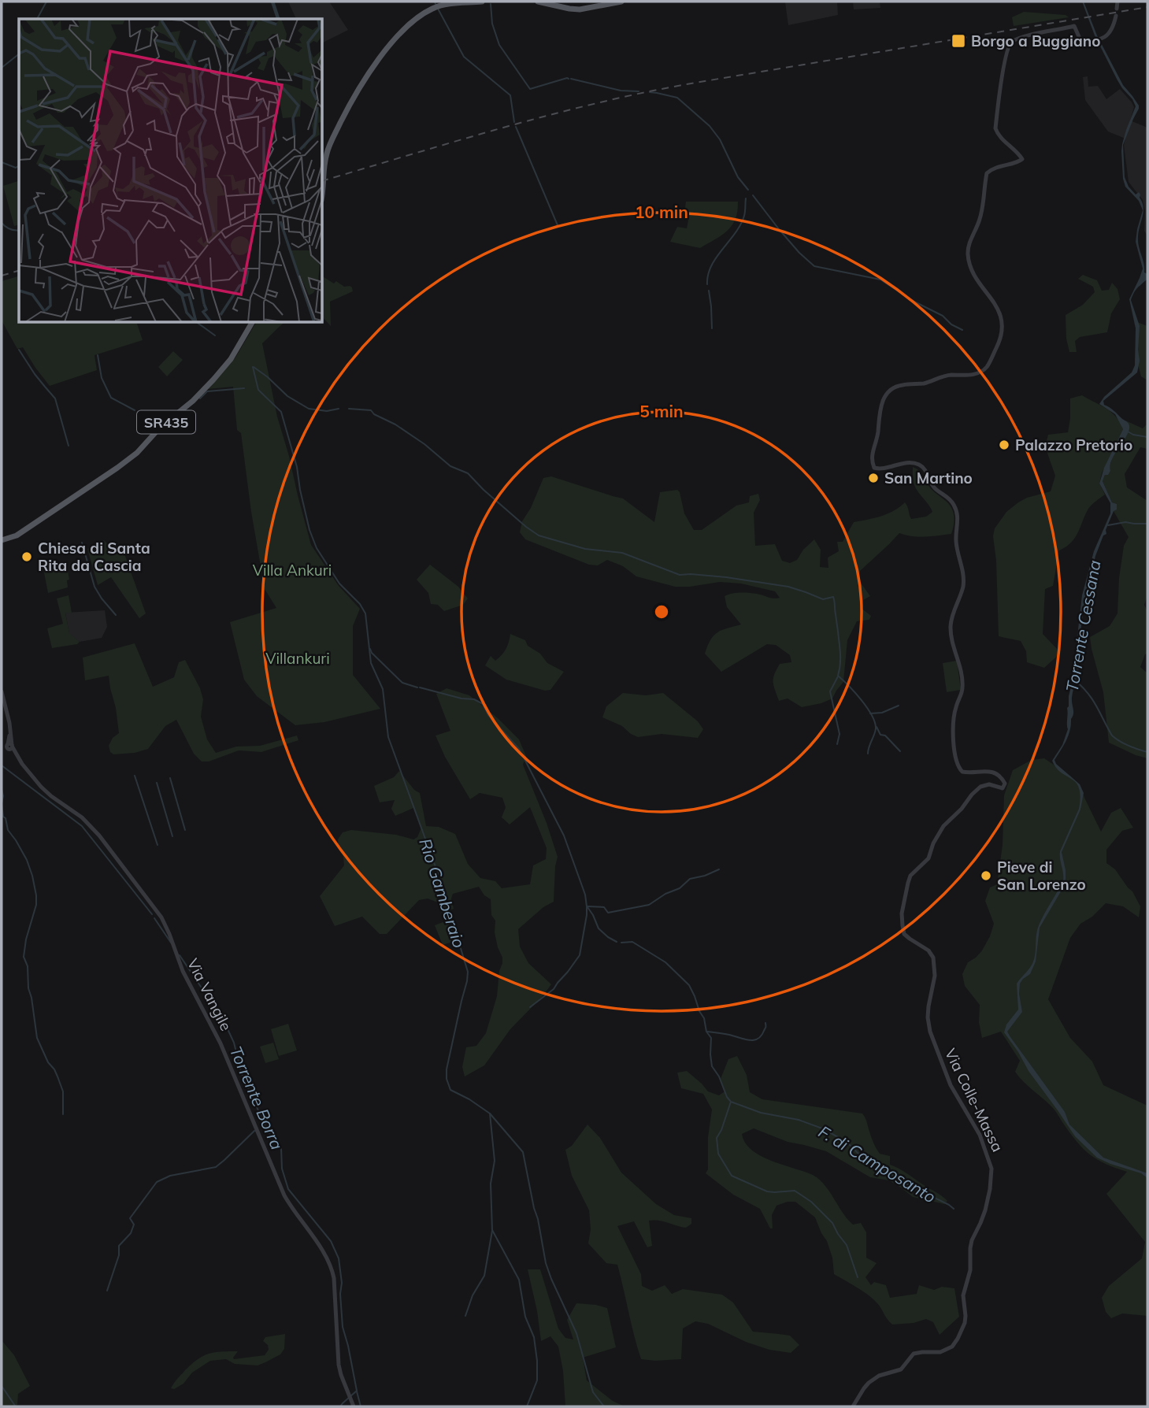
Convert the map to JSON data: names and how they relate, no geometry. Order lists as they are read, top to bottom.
{
  "streets": {
    "main road": ["SR435"],
    "street": ["Via Vangile", "Via Colle-Massa"]
  },
  "water": [
    "Torrente Cessana",
    "Rio Gamberaio",
    "Torrente Borra",
    "F. di Camposanto"
  ],
  "parks": ["Villa Ankuri", "Villankuri"],
  "places": {
    "transit": ["Borgo a Buggiano"],
    "other": [
      "Palazzo Pretorio",
      "San Martino",
      "Chiesa di Santa Rita da Cascia",
      "Pieve di San Lorenzo"
    ]
  },
  "rings": ["10 min", "5 min"]
}
